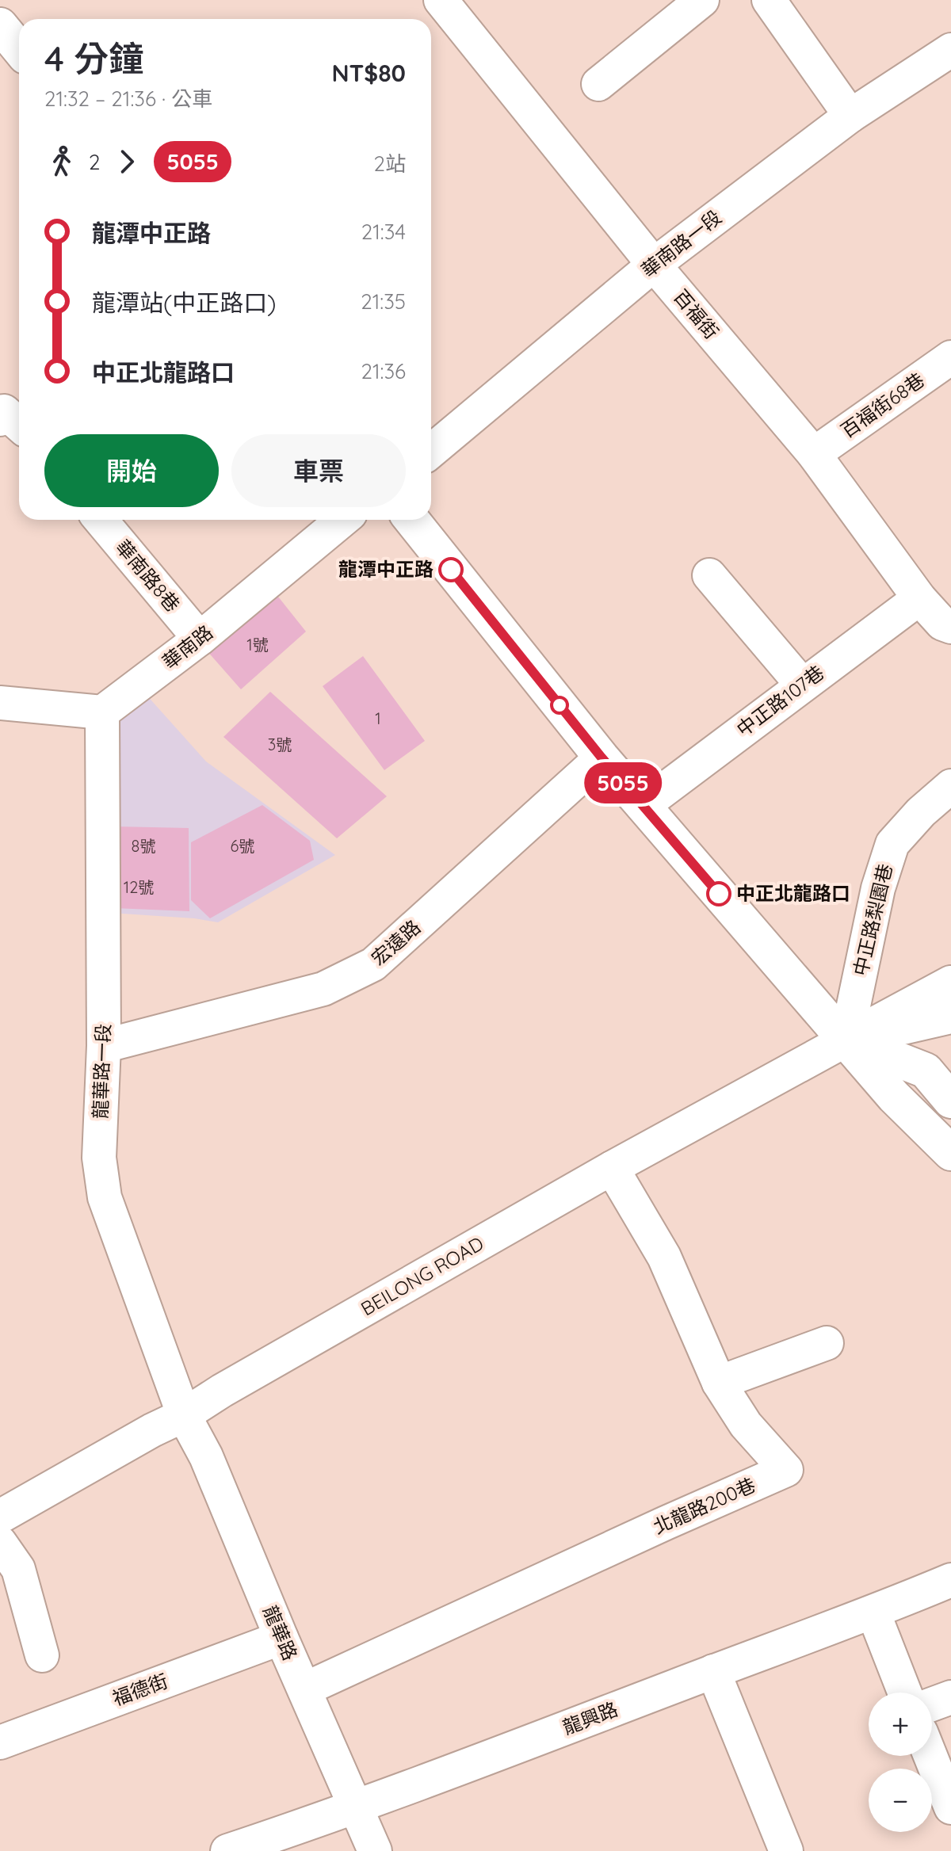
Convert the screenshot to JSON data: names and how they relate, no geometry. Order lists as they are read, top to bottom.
{
  "streets": {
    "main road": ["BEILONG ROAD"],
    "street": [
      "華南路一段",
      "百福街",
      "百福街68巷",
      "華南路8巷",
      "華南路",
      "中正路107巷",
      "中正路梨園巷",
      "宏遠路",
      "龍華路一段",
      "北龍路200巷",
      "龍華路",
      "福德街",
      "龍興路"
    ]
  },
  "crossings": [
    ["華南路一段", "百福街"],
    ["百福街", "百福街68巷"],
    ["百福街", "中正路107巷"],
    ["華南路8巷", "華南路"],
    ["華南路", "龍華路一段"],
    ["中正路梨園巷", "BEILONG ROAD"],
    ["宏遠路", "龍華路一段"],
    ["龍華路一段", "BEILONG ROAD"],
    ["龍華路一段", "龍華路"],
    ["BEILONG ROAD", "北龍路200巷"],
    ["BEILONG ROAD", "龍華路"],
    ["北龍路200巷", "龍華路"],
    ["龍華路", "福德街"],
    ["龍華路", "龍興路"]
  ],
  "places": ["龍潭中正路", "中正北龍路口"],
  "lines": ["bus line 5055"],
  "house_numbers": [
    "1號",
    "1",
    "3號",
    "8號",
    "6號",
    "12號"
  ],
  "page": {
    "on_map": "5055",
    "heading": ["4 分鐘", "21:32 – 21:36 · 公車", "NT$80"],
    "legs": ["2", "5055", "2站"],
    "list": [
      {
        "name": "龍潭中正路",
        "value": "21:34"
      },
      {
        "name": "龍潭站(中正路口)",
        "value": "21:35"
      },
      {
        "name": "中正北龍路口",
        "value": "21:36"
      }
    ],
    "buttons": ["開始", "車票"],
    "map_buttons": ["+", "−"]
  }
}
